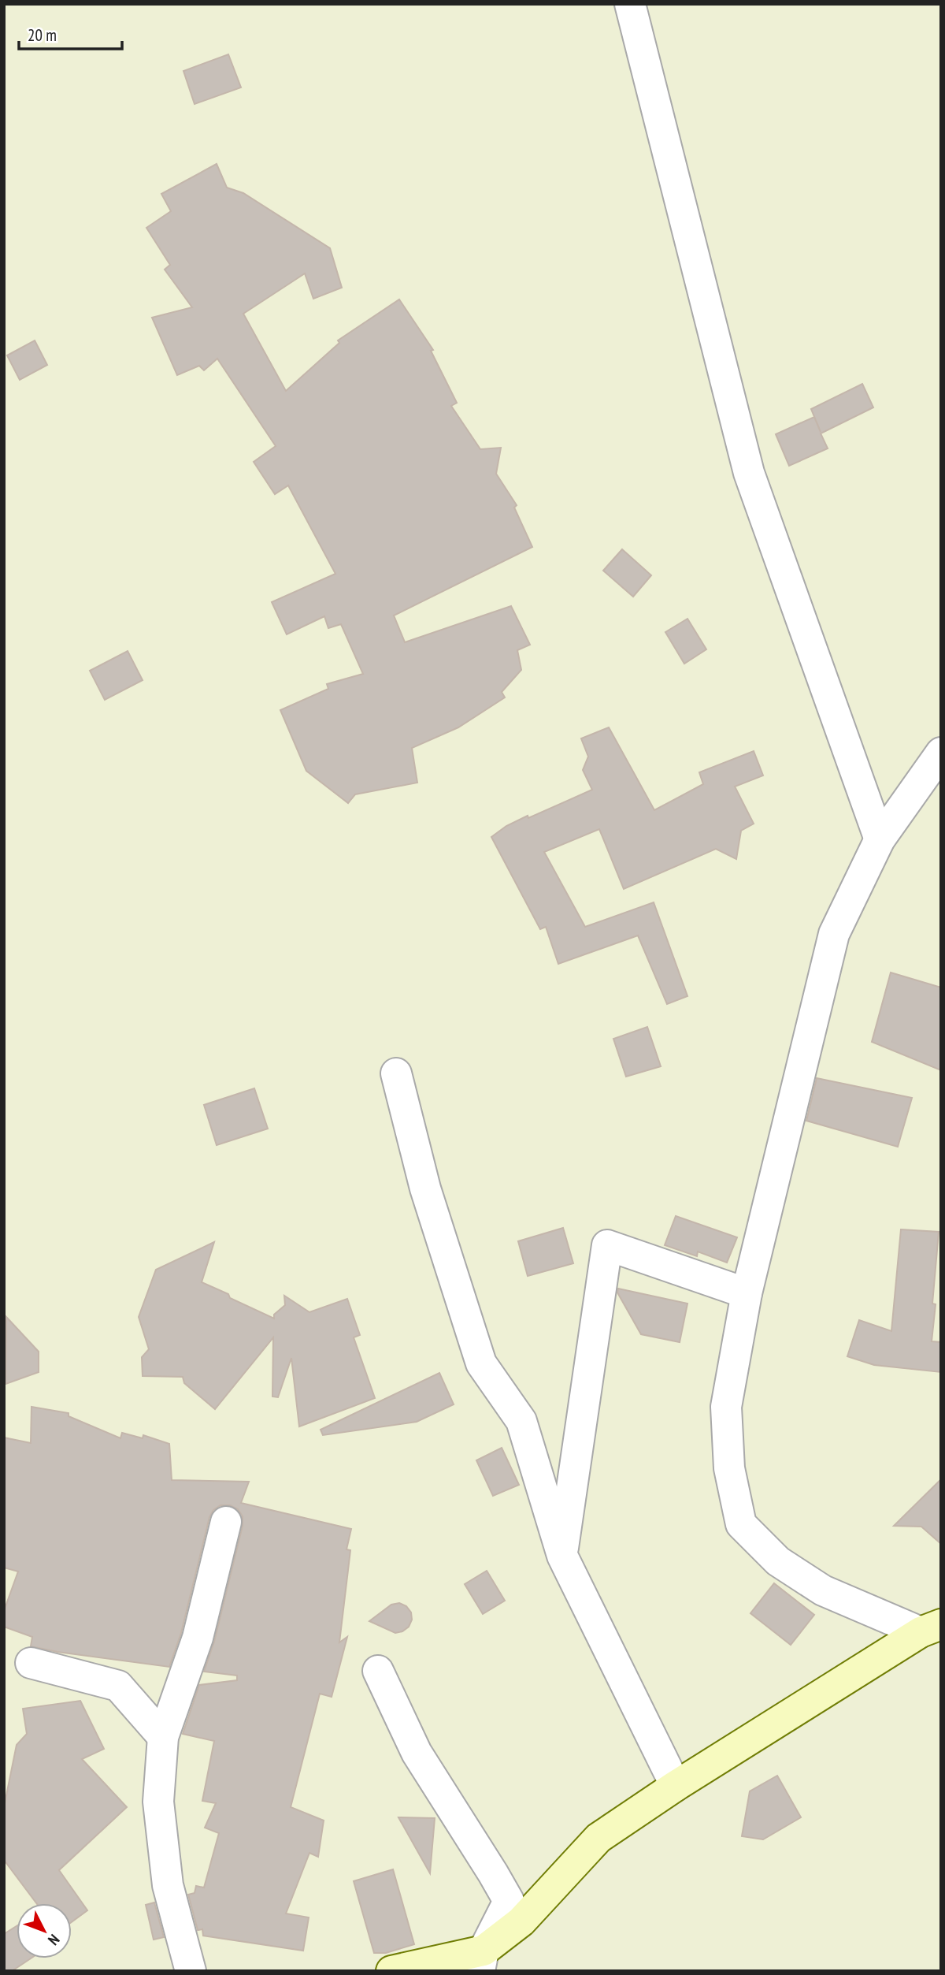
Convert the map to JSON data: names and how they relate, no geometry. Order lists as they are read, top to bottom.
{
  "scale_bar": "20 m",
  "north": "bottom right"
}
